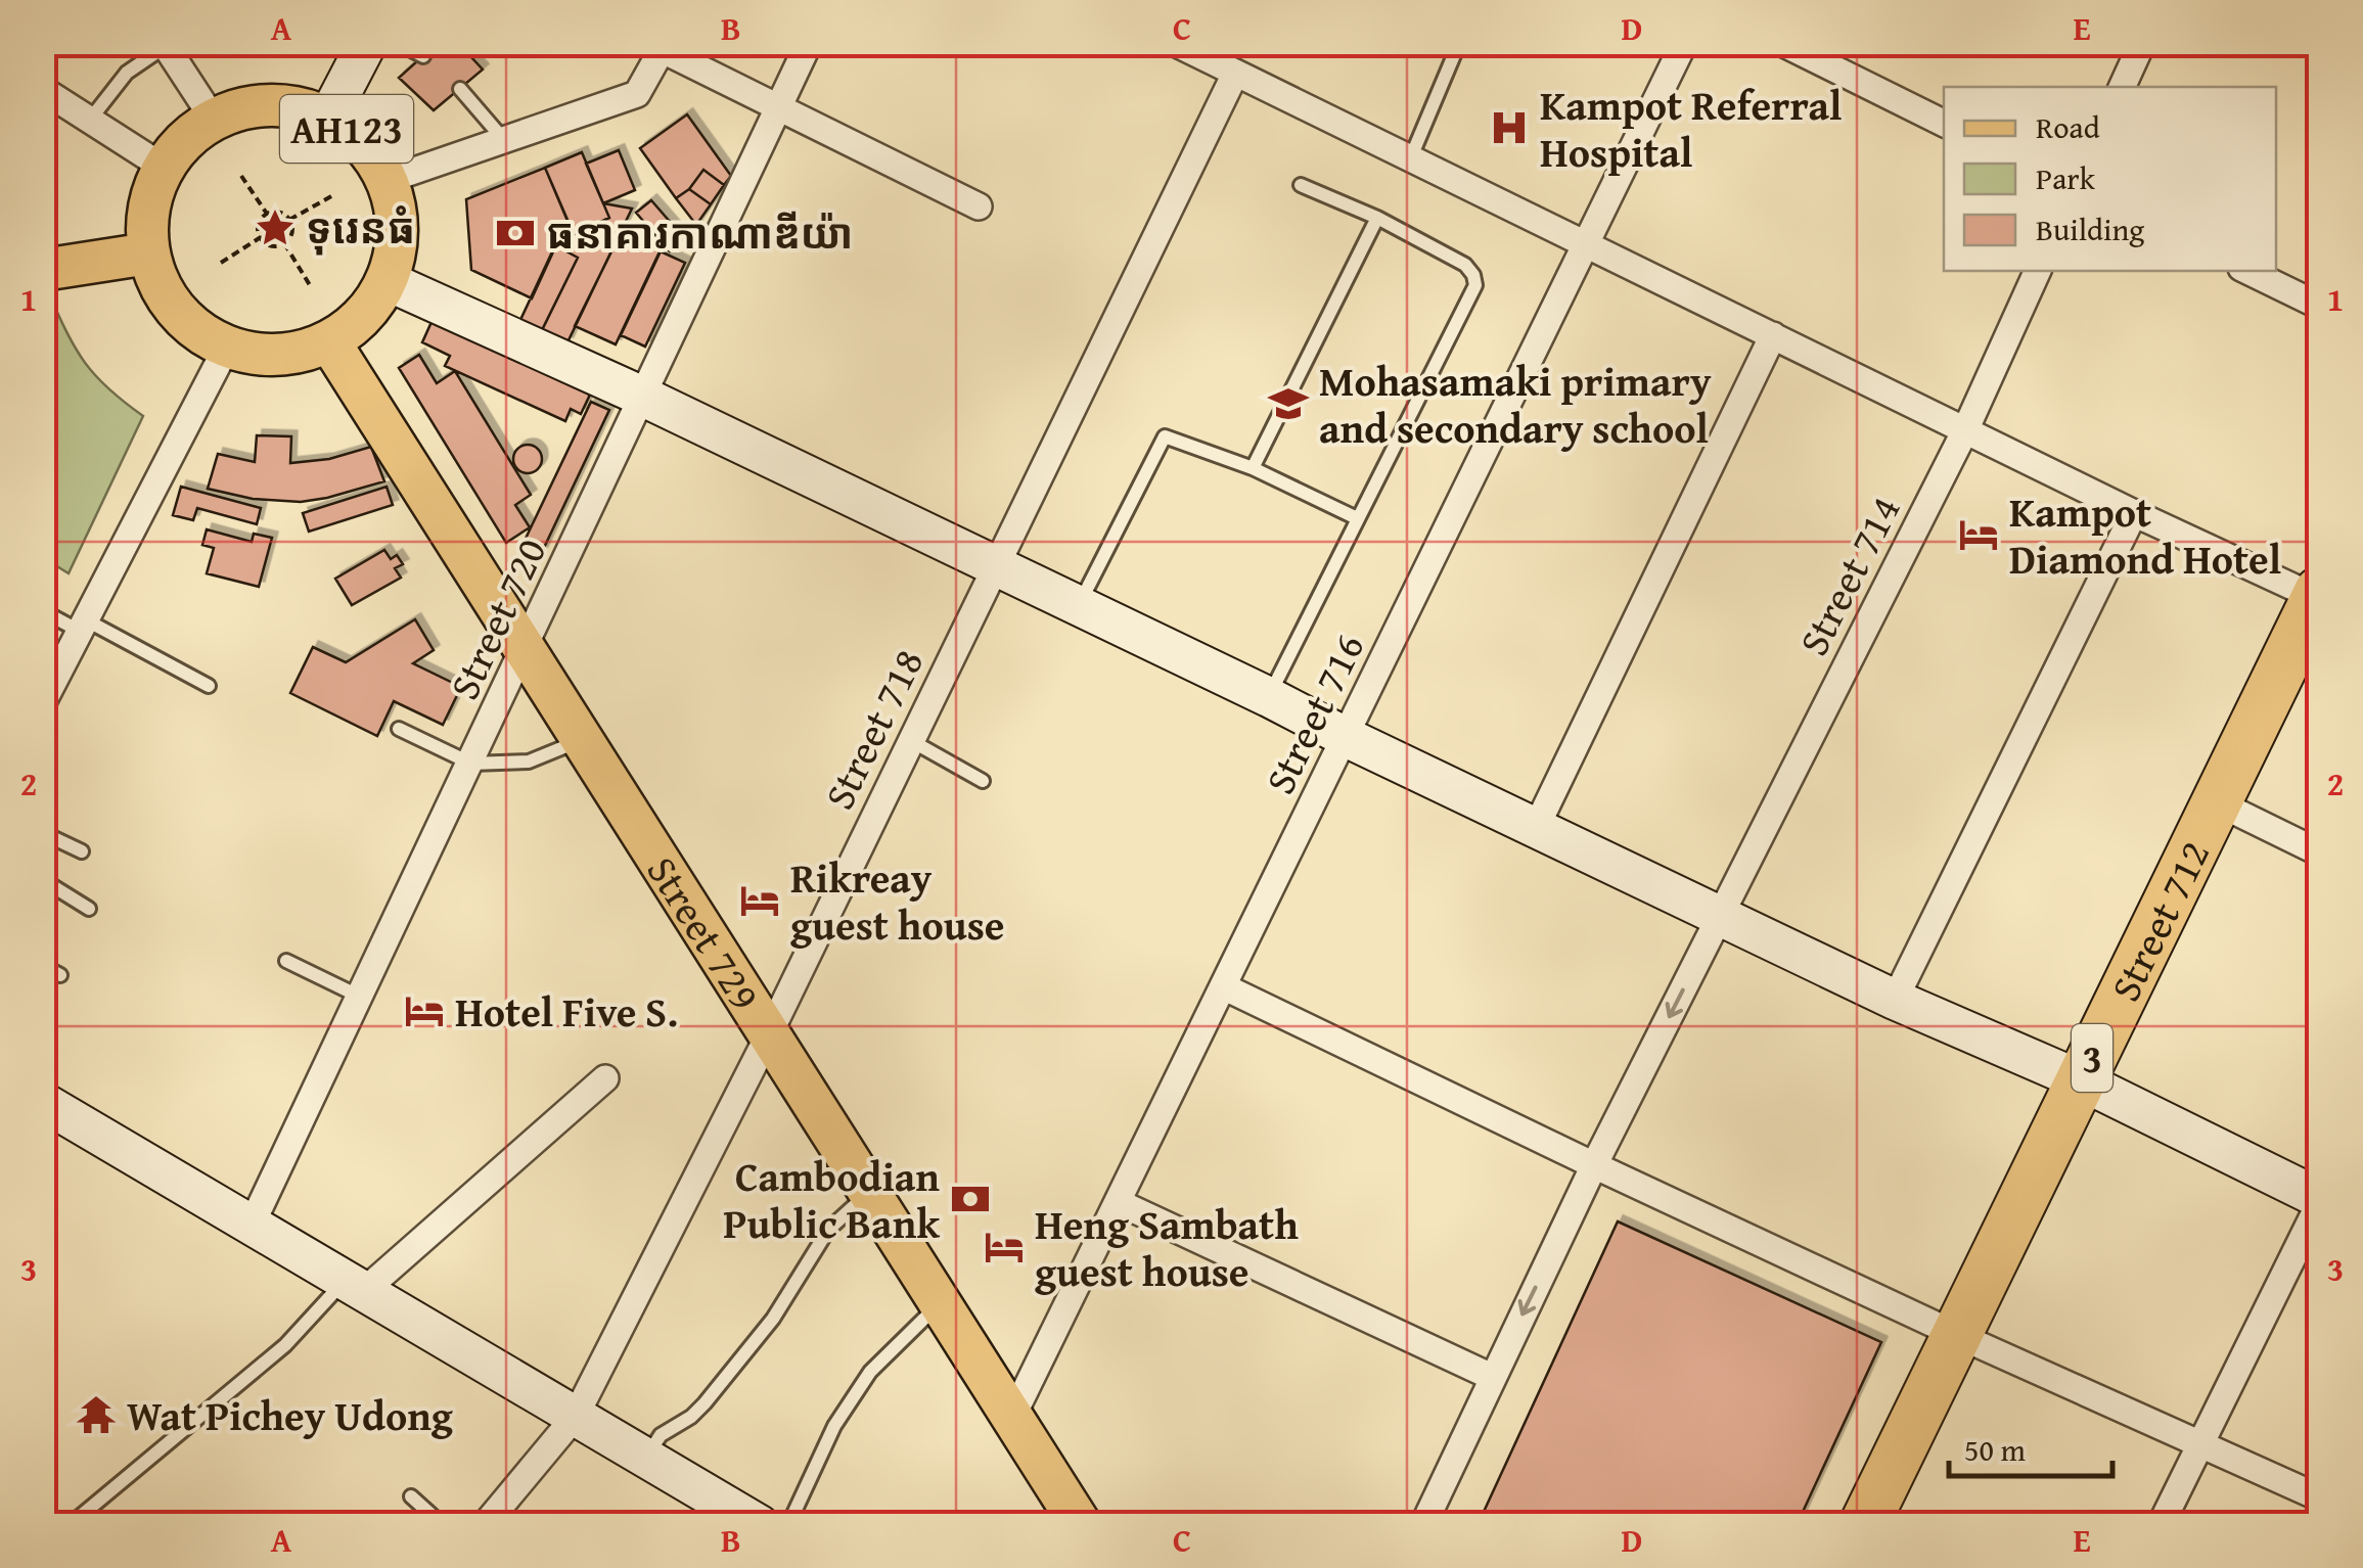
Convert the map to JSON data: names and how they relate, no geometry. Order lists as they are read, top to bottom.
{
  "streets": {
    "highway": ["Street 712", "3"],
    "main road": ["AH123", "Street 729"],
    "street": [
      "Street 714",
      "Street 720",
      "Street 716",
      "Street 718"
    ]
  },
  "crossings": [
    ["AH123", "Street 729"],
    ["Street 720", "Street 729"],
    ["Street 716", "Street 729"],
    ["Street 718", "Street 729"]
  ],
  "one_way": ["Street 714"],
  "places": {
    "hospital": ["Kampot Referral Hospital"],
    "place": ["ទុរេនធំ"],
    "bank": ["ធនាគារកាណាឌីយ៉ា", "Cambodian Public Bank"],
    "school or university": ["Mohasamaki primary and secondary school"],
    "hotel": [
      "Kampot Diamond Hotel",
      "Rikreay guest house",
      "Hotel Five S.",
      "Heng Sambath guest house"
    ],
    "temple": ["Wat Pichey Udong"]
  },
  "legend": ["Road", "Park", "Building"],
  "scale_bar": "50 m",
  "grid": {
    "columns": [
      "A",
      "B",
      "C",
      "D",
      "E"
    ],
    "rows": ["1", "2", "3"]
  }
}
